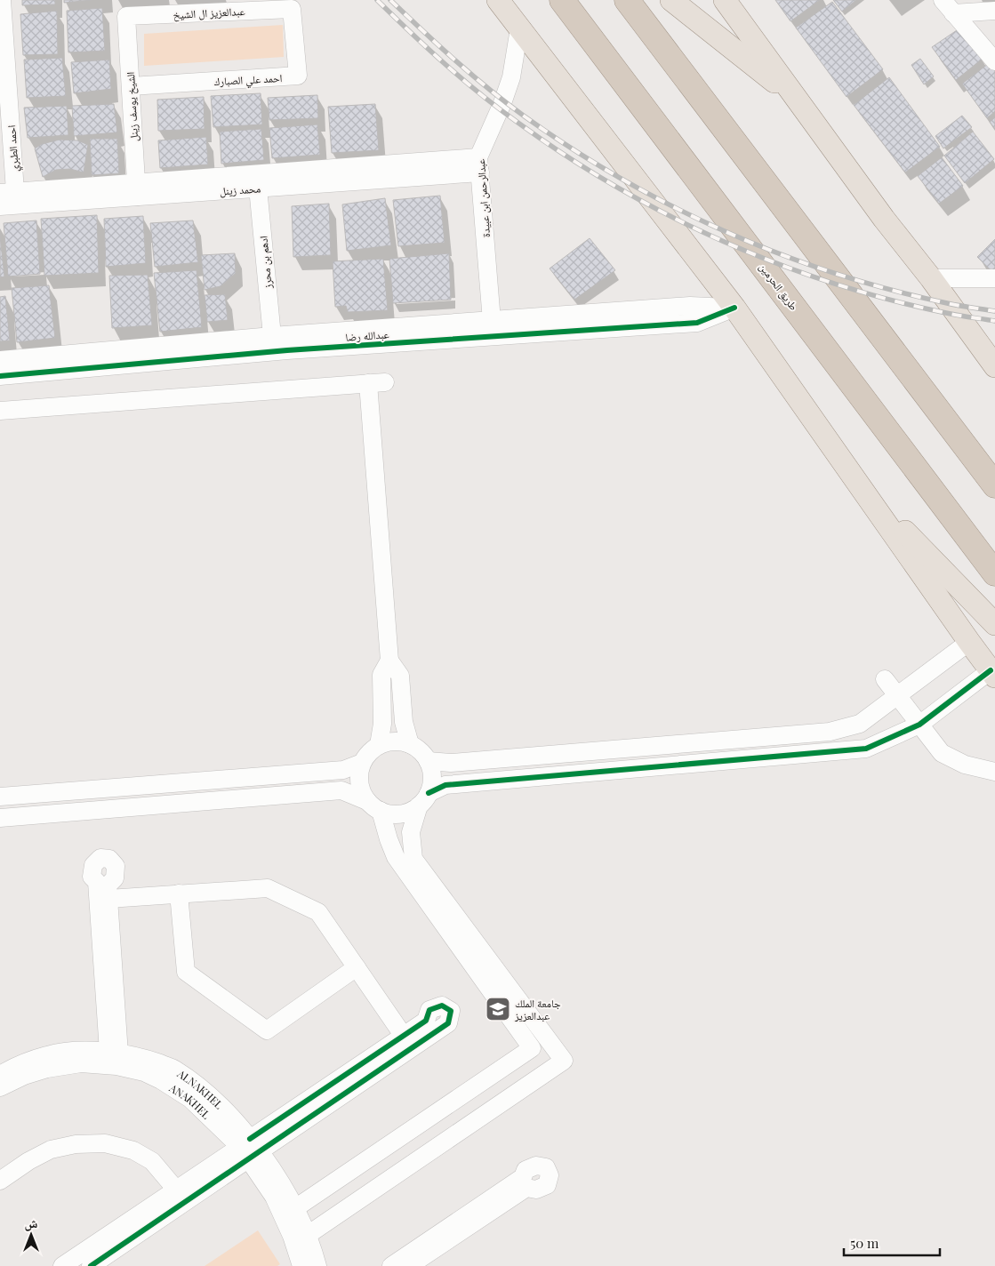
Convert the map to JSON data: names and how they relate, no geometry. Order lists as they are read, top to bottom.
{
  "streets": {
    "highway": ["طريق الحرمين"],
    "street": [
      "عبدالعزيز ال الشيخ",
      "احمد علي الصبارك",
      "الشيخ يوسف زينل",
      "احمد الطبري",
      "محمد زينل",
      "عبدالرحمن ابن عبيدة",
      "ادهم بن محرز",
      "عبدالله رضا",
      "ALNAKHEL",
      "ANAKHEL"
    ]
  },
  "crossings": [
    ["عبدالعزيز ال الشيخ", "احمد علي الصبارك"],
    ["عبدالعزيز ال الشيخ", "الشيخ يوسف زينل"],
    ["احمد علي الصبارك", "الشيخ يوسف زينل"],
    ["الشيخ يوسف زينل", "محمد زينل"],
    ["احمد الطبري", "محمد زينل"],
    ["محمد زينل", "عبدالرحمن ابن عبيدة"],
    ["محمد زينل", "ادهم بن محرز"],
    ["عبدالرحمن ابن عبيدة", "عبدالله رضا"],
    ["ادهم بن محرز", "عبدالله رضا"],
    ["ALNAKHEL", "ANAKHEL"]
  ],
  "places": {
    "school or university": ["جامعة الملك عبدالعزيز"]
  },
  "scale_bar": "50 m",
  "north": "top"
}
